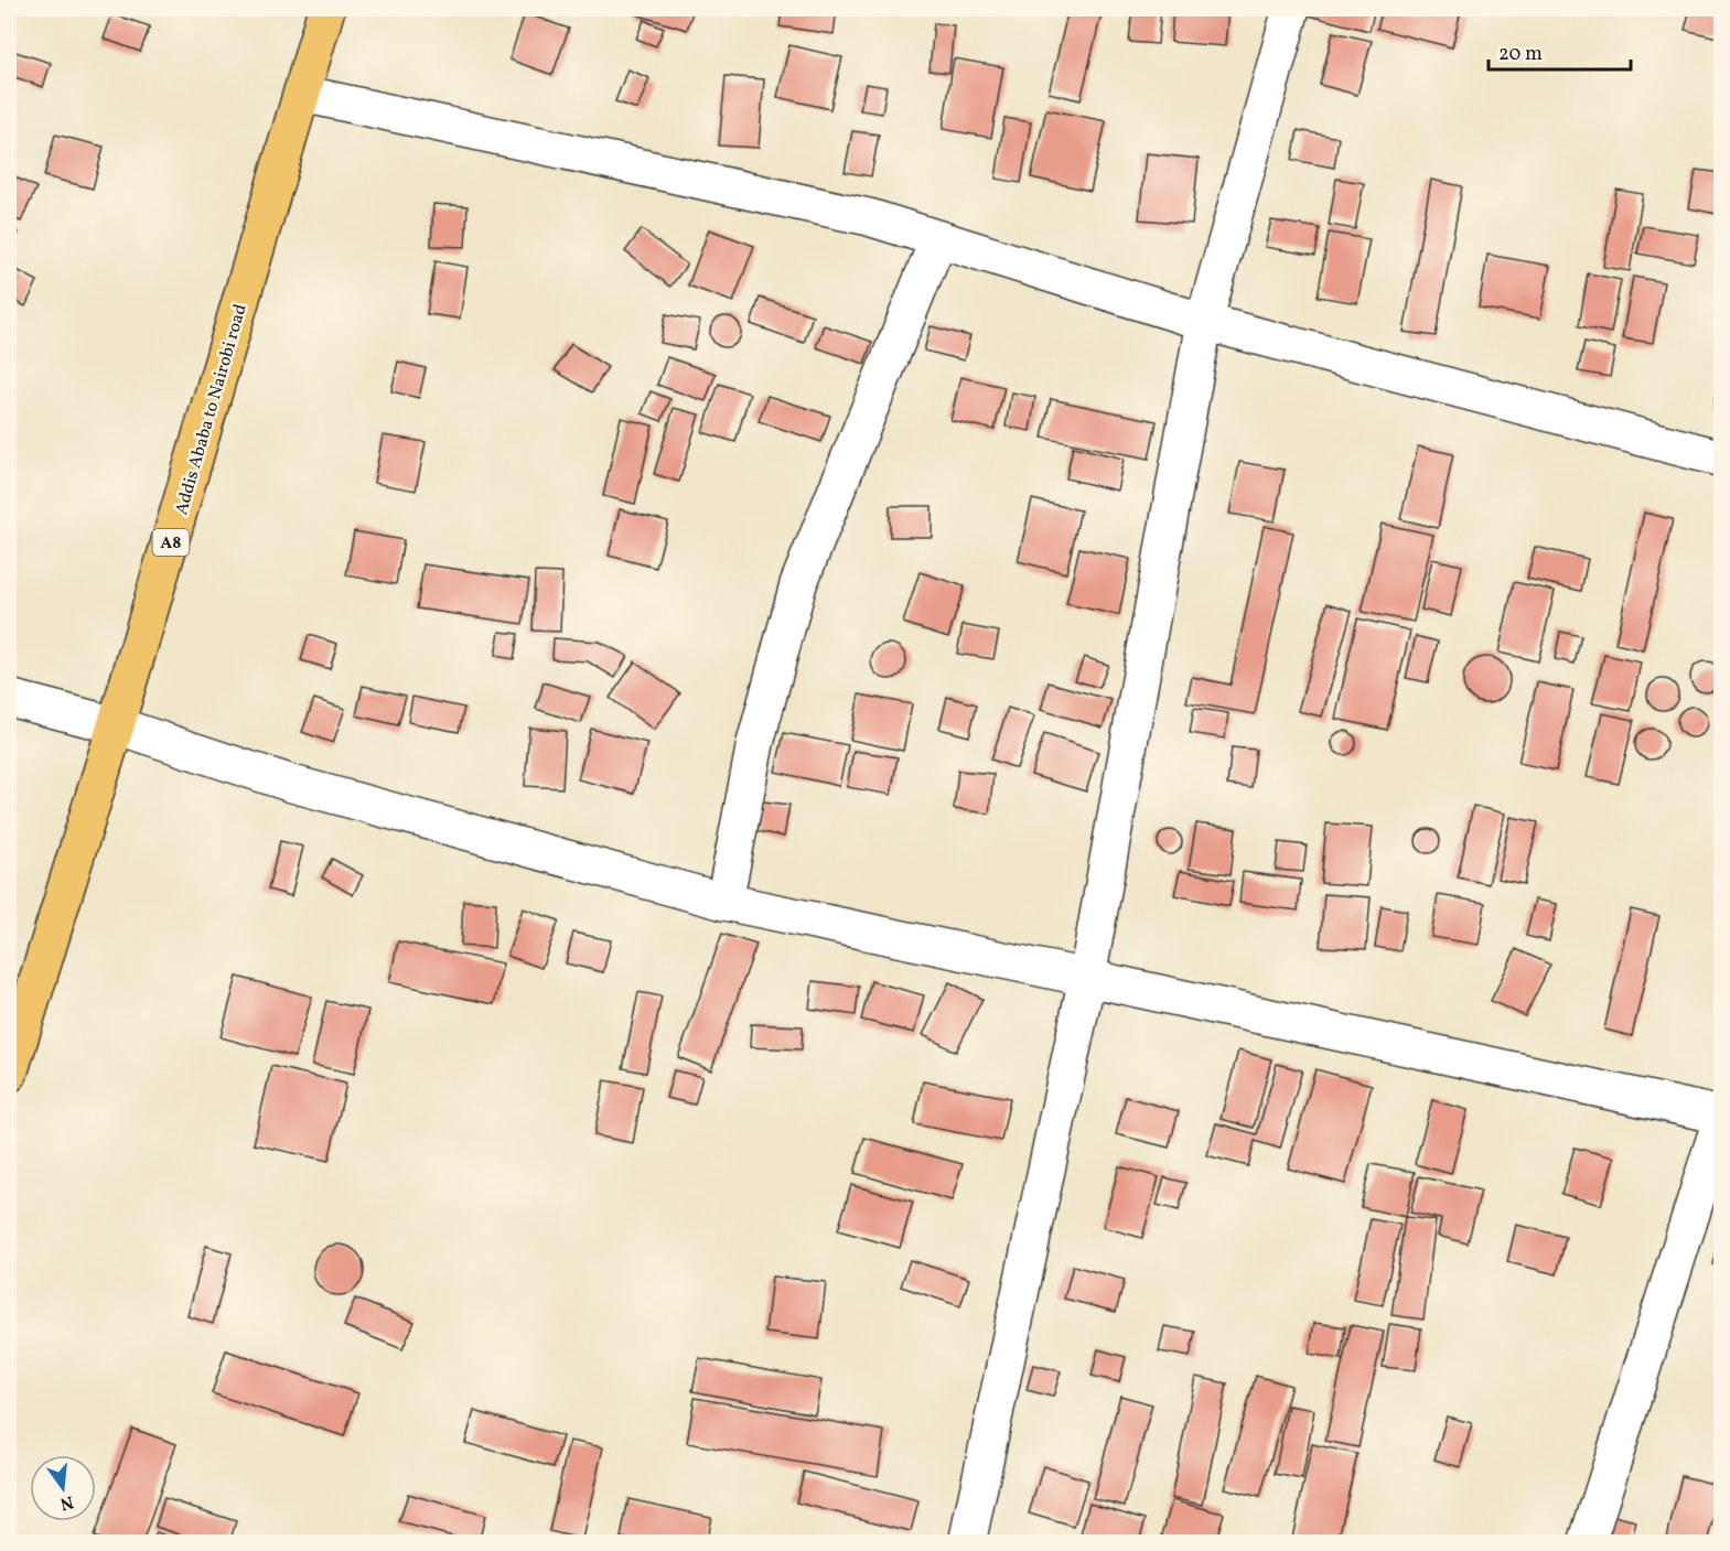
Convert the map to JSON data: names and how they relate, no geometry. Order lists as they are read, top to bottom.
{
  "streets": {
    "highway": ["Addis Ababa to Nairobi road", "A8"]
  },
  "scale_bar": "20 m",
  "north": "bottom"
}
